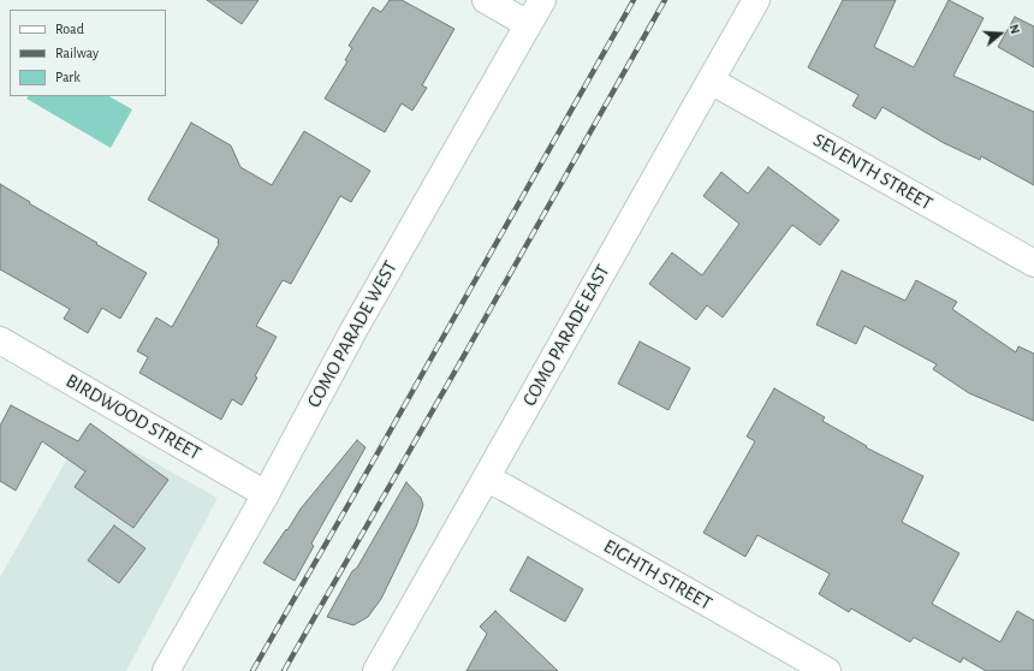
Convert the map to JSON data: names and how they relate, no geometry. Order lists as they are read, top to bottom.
{
  "streets": {
    "street": [
      "SEVENTH STREET",
      "COMO PARADE WEST",
      "COMO PARADE EAST",
      "BIRDWOOD STREET",
      "EIGHTH STREET"
    ]
  },
  "crossings": [
    ["SEVENTH STREET", "COMO PARADE EAST"],
    ["COMO PARADE WEST", "BIRDWOOD STREET"],
    ["COMO PARADE EAST", "EIGHTH STREET"]
  ],
  "legend": ["Road", "Railway", "Park"],
  "north": "right"
}
